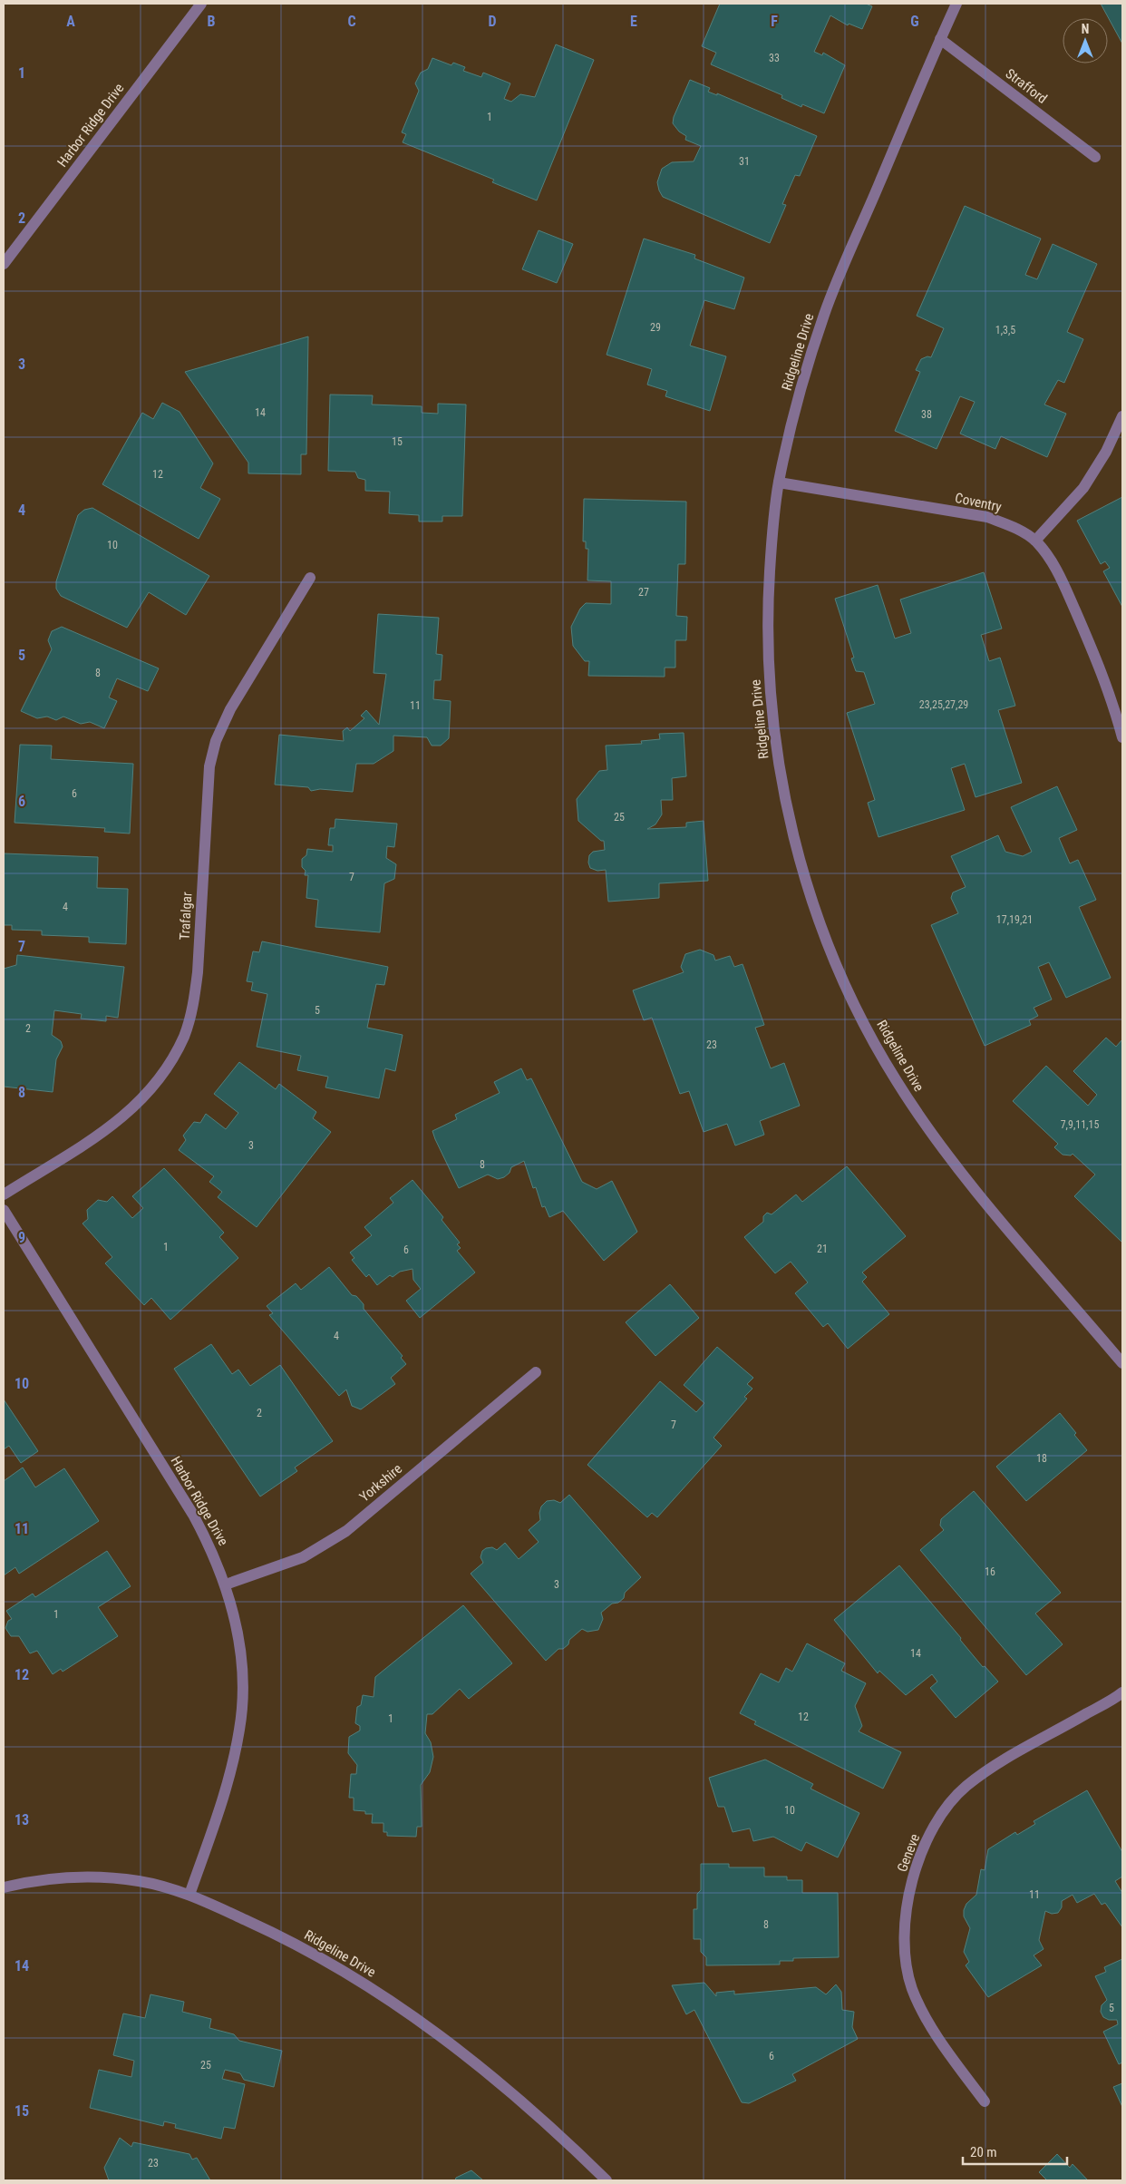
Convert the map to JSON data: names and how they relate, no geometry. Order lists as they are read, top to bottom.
{
  "streets": {
    "street": [
      "Strafford",
      "Harbor Ridge Drive",
      "Ridgeline Drive",
      "Coventry",
      "Trafalgar",
      "Yorkshire",
      "Geneve"
    ]
  },
  "crossings": [
    ["Strafford", "Ridgeline Drive"],
    ["Harbor Ridge Drive", "Ridgeline Drive"],
    ["Harbor Ridge Drive", "Yorkshire"],
    ["Ridgeline Drive", "Coventry"]
  ],
  "house_numbers": [
    "33",
    "1",
    "31",
    "29",
    "1,3,5",
    "14",
    "38",
    "15",
    "12",
    "10",
    "27",
    "8",
    "23,25,27,29",
    "11",
    "6",
    "25",
    "7",
    "4",
    "17,19,21",
    "5",
    "2",
    "23",
    "7,9,11,15",
    "3",
    "8",
    "1",
    "21",
    "6",
    "4",
    "2",
    "7",
    "18",
    "16",
    "3",
    "1",
    "14",
    "12",
    "1",
    "10",
    "11",
    "8",
    "5",
    "6",
    "25",
    "23"
  ],
  "scale_bar": "20 m",
  "north": "top",
  "grid": {
    "columns": [
      "A",
      "B",
      "C",
      "D",
      "E",
      "F",
      "G"
    ],
    "rows": [
      "1",
      "2",
      "3",
      "4",
      "5",
      "6",
      "7",
      "8",
      "9",
      "10",
      "11",
      "12",
      "13",
      "14",
      "15"
    ]
  }
}
